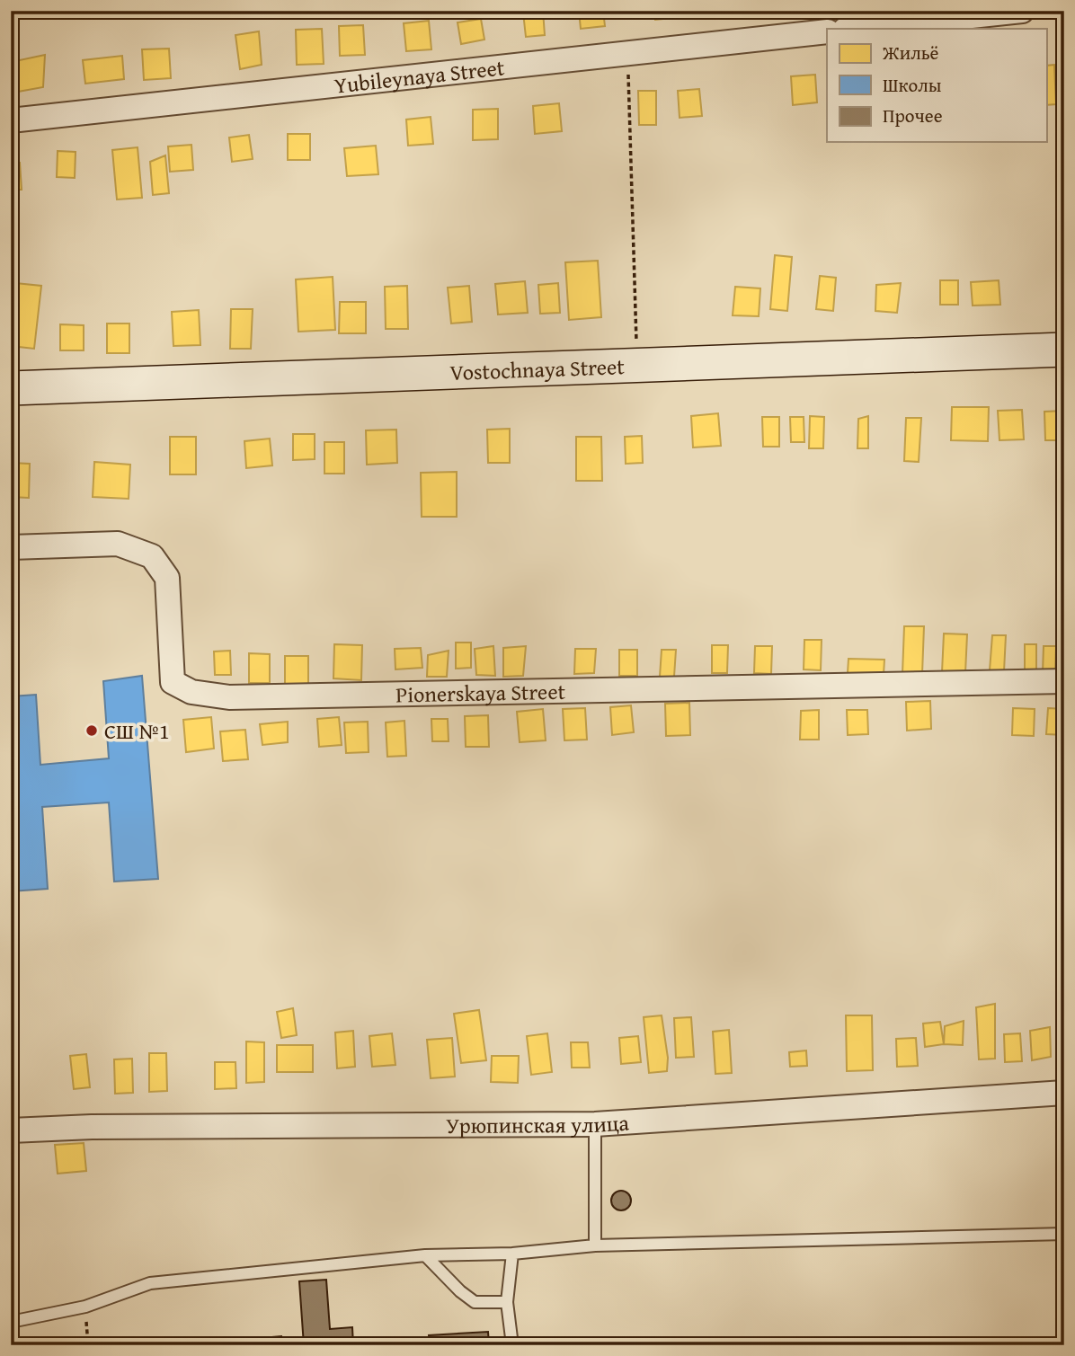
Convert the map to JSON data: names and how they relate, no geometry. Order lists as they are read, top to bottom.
{
  "streets": {
    "street": [
      "Yubileynaya Street",
      "Vostochnaya Street",
      "Pionerskaya Street",
      "Урюпинская улица"
    ]
  },
  "places": ["СШ №1"],
  "legend": ["Жильё", "Школы", "Прочее"]
}
